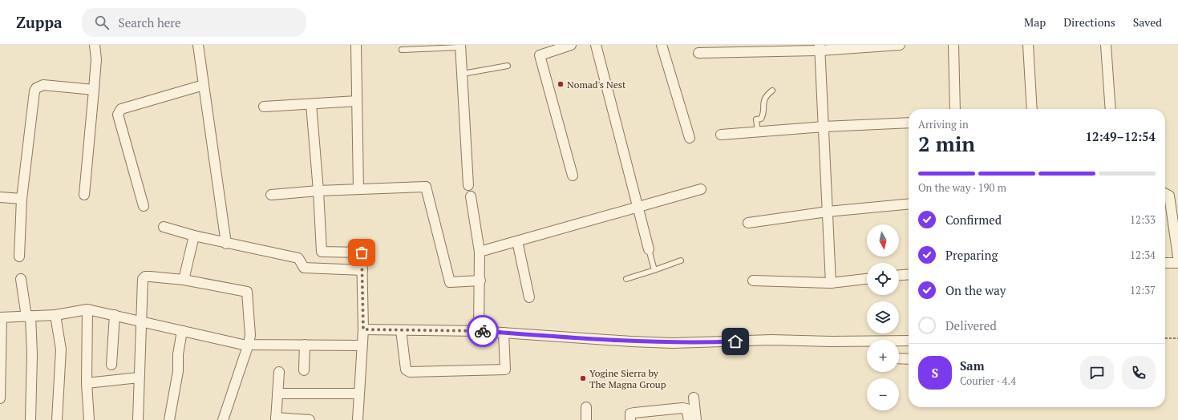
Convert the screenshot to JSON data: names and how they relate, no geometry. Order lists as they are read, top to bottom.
{
  "places": ["Nomad's Nest", "Yogine Sierra by The Magna Group"],
  "north": "bottom",
  "page": {
    "header": "Zuppa",
    "search": "Search here",
    "nav": ["Map", "Directions", "Saved"],
    "heading": ["2 min", "Arriving in", "12:49–12:54"],
    "panel": ["Sam", "Courier · 4.4"],
    "bar": "On the way · 190 m",
    "list": [
      ["Confirmed", "12:33"],
      ["Preparing", "12:34"],
      ["On the way", "12:37"],
      "Delivered"
    ],
    "map_buttons": ["+", "−"],
    "round": "S"
  }
}
